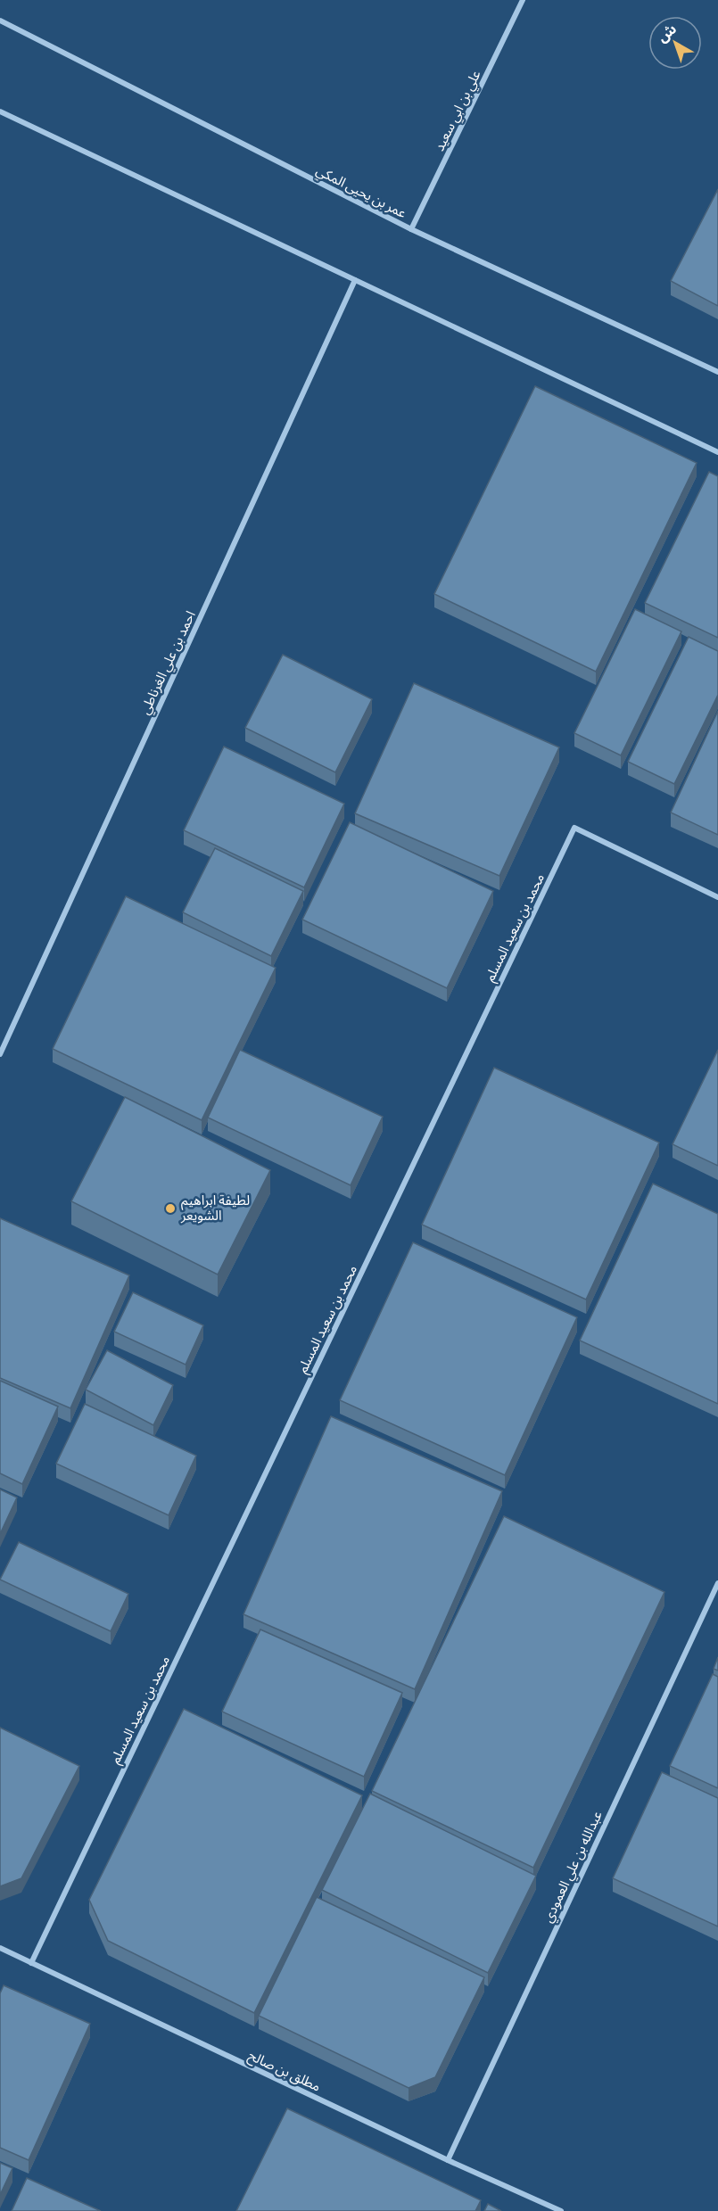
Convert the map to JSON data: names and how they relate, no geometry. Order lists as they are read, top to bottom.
{
  "streets": {
    "street": [
      "علي بن ابي سعيد",
      "عمر بن يحيى المكي",
      "احمد بن علي الغرناطي",
      "محمد بن سعيد المسلم",
      "عبدالله بن علي العمودي",
      "مطلق بن صالح"
    ]
  },
  "crossings": [
    ["علي بن ابي سعيد", "عمر بن يحيى المكي"],
    ["محمد بن سعيد المسلم", "مطلق بن صالح"],
    ["عبدالله بن علي العمودي", "مطلق بن صالح"]
  ],
  "places": ["لطيفة ابراهيم الشويعر"],
  "north": "top left"
}
